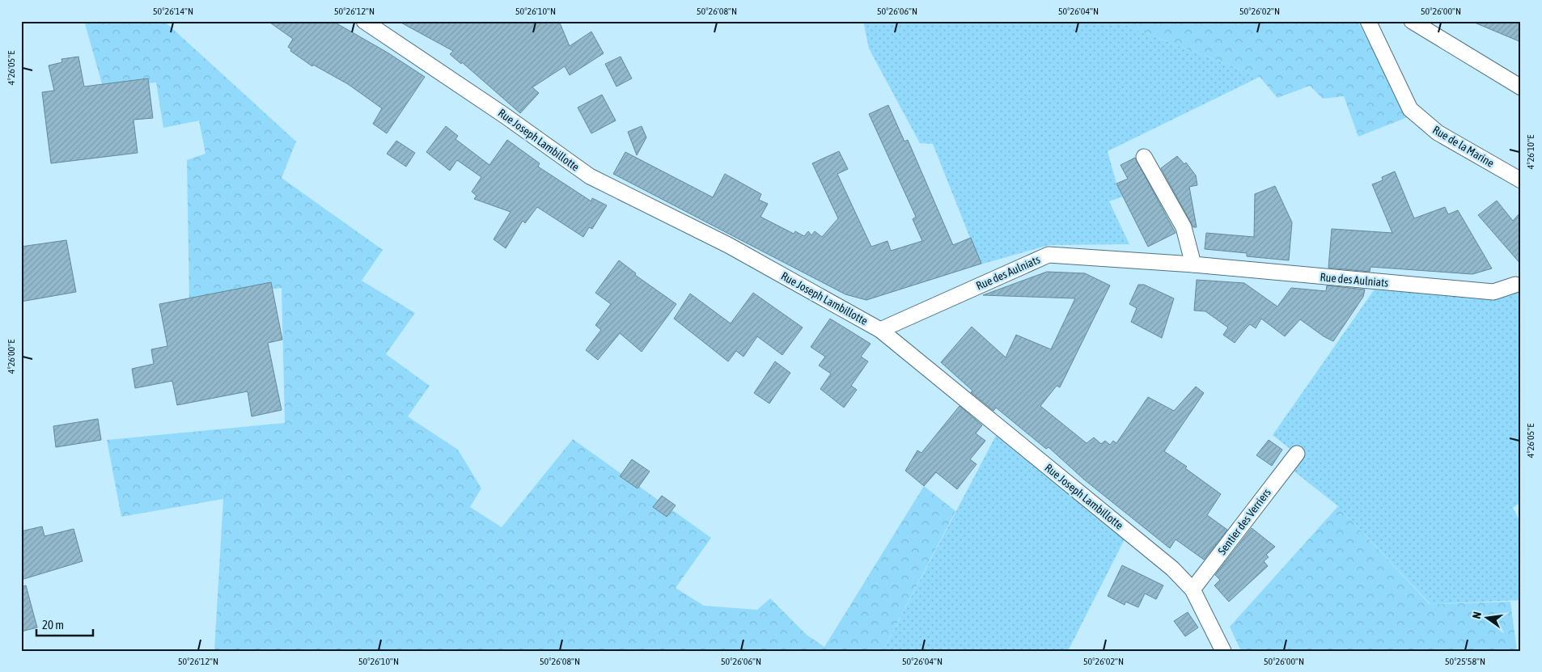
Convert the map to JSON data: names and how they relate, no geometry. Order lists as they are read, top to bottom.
{
  "streets": {
    "street": [
      "Rue Joseph Lambillotte",
      "Rue de la Marine",
      "Rue des Aulniats",
      "Sentier des Verriers"
    ]
  },
  "crossings": [
    ["Rue Joseph Lambillotte", "Rue des Aulniats"],
    ["Rue Joseph Lambillotte", "Sentier des Verriers"]
  ],
  "scale_bar": "20 m",
  "north": "left",
  "coordinates": [
    "50°26'14\"N",
    "50°26'12\"N",
    "50°26'10\"N",
    "50°26'08\"N",
    "50°26'06\"N",
    "50°26'04\"N",
    "50°26'02\"N",
    "50°26'00\"N",
    "4°26'05\"E",
    "4°26'10\"E",
    "4°26'00\"E",
    "50°25'58\"N"
  ]
}
